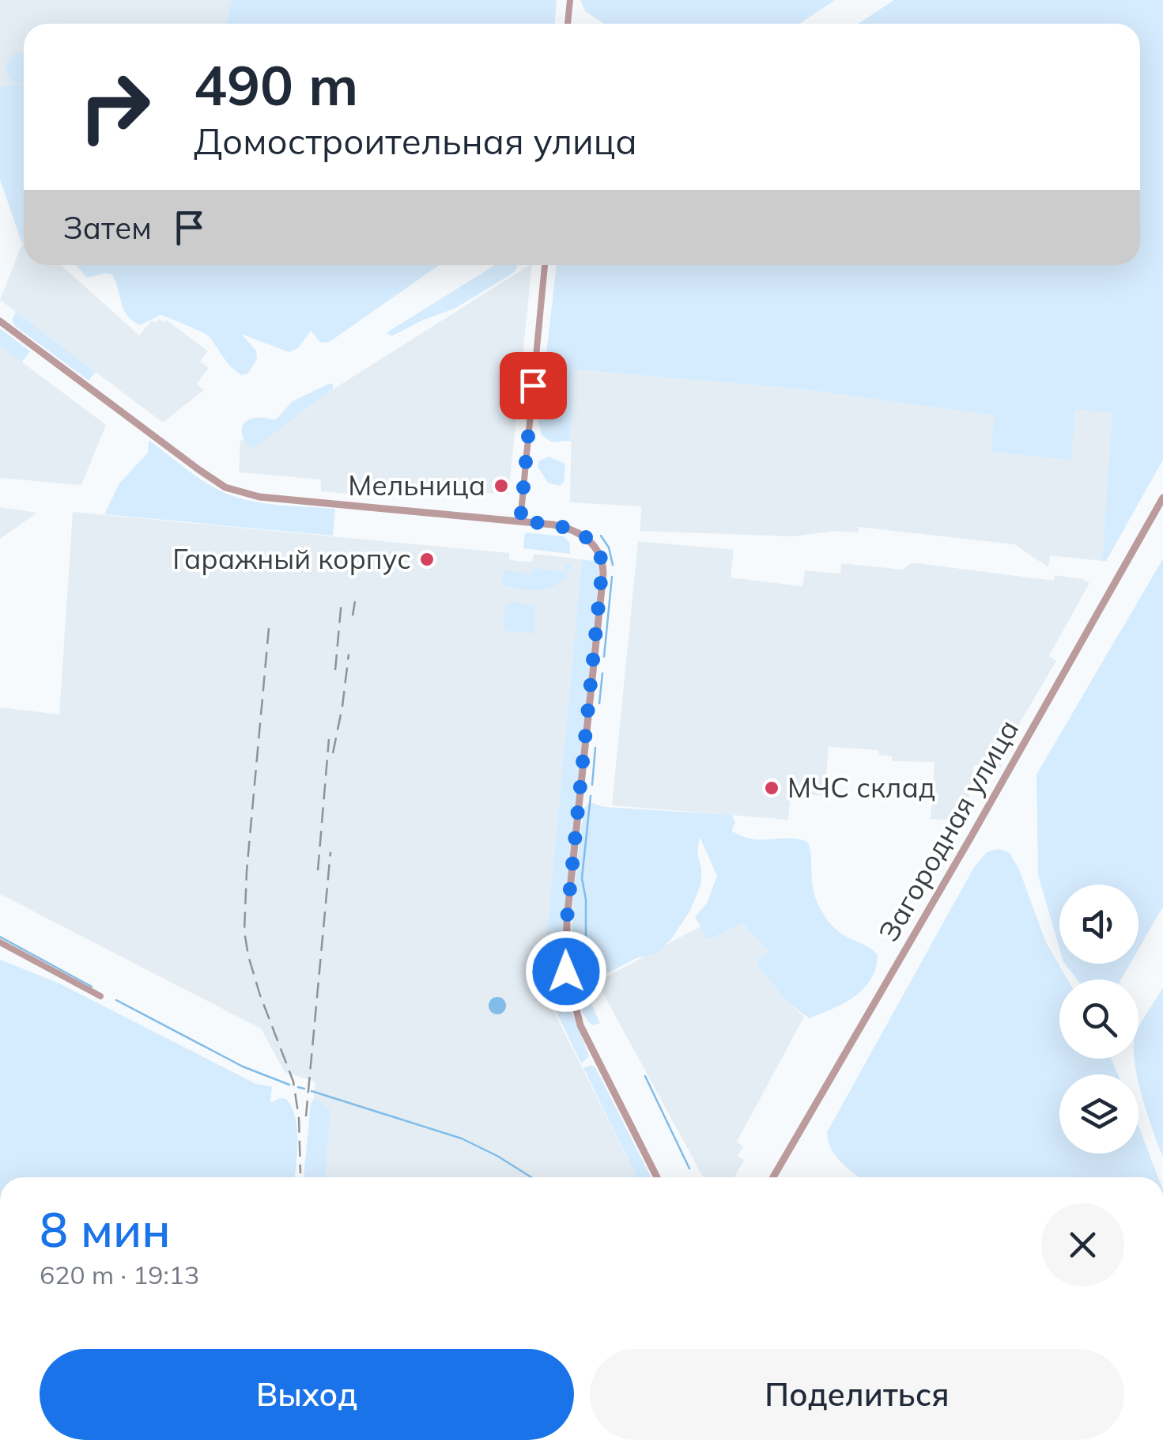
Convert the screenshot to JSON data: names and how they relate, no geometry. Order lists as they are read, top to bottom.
{
  "streets": {
    "street": ["Загородная улица"]
  },
  "places": ["Мельница", "Гаражный корпус", "МЧС склад"],
  "page": {
    "turn": ["490 m", "Домостроительная улица"],
    "then": "Затем",
    "heading": ["8 мин", "620 m · 19:13"],
    "buttons": ["Выход", "Поделиться"]
  }
}
